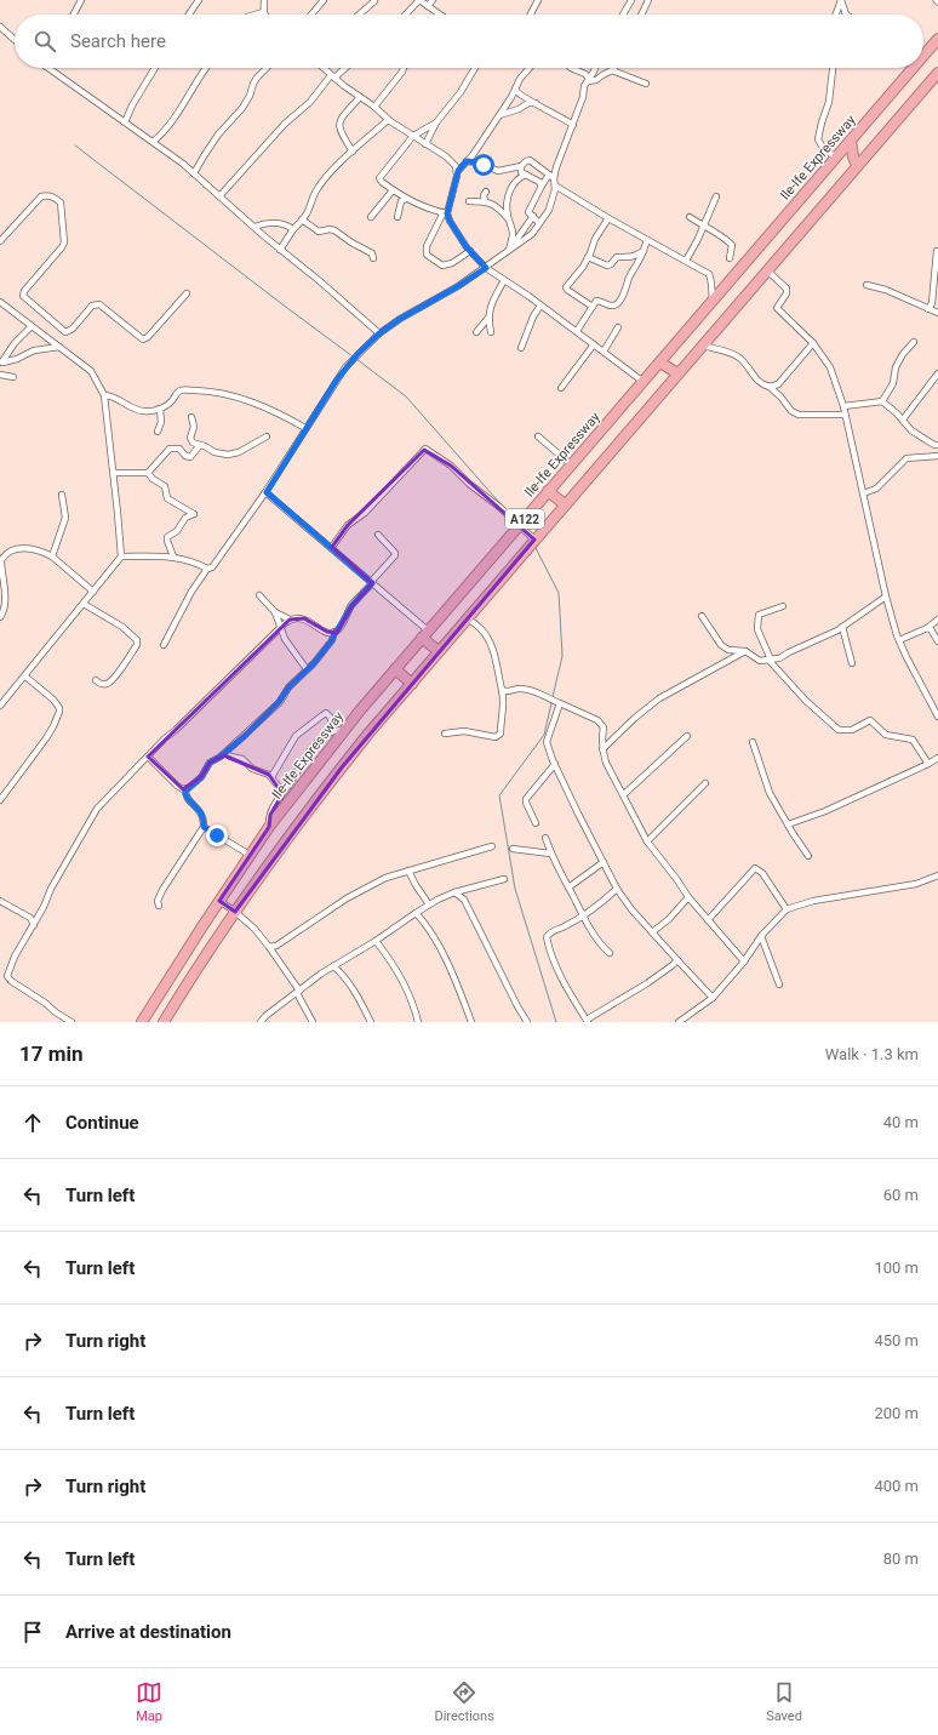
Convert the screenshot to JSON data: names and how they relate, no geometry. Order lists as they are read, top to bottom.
{
  "streets": {
    "highway": ["Ile-Ife Expressway", "A122"]
  },
  "page": {
    "search": "Search here",
    "heading": ["17 min", "Walk · 1.3 km"],
    "list": [
      ["Continue", "40 m"],
      ["Turn left", "60 m"],
      ["Turn left", "100 m"],
      ["Turn right", "450 m"],
      ["Turn left", "200 m"],
      ["Turn right", "400 m"],
      ["Turn left", "80 m"],
      "Arrive at destination"
    ],
    "nav": ["Map", "Directions", "Saved"]
  }
}
